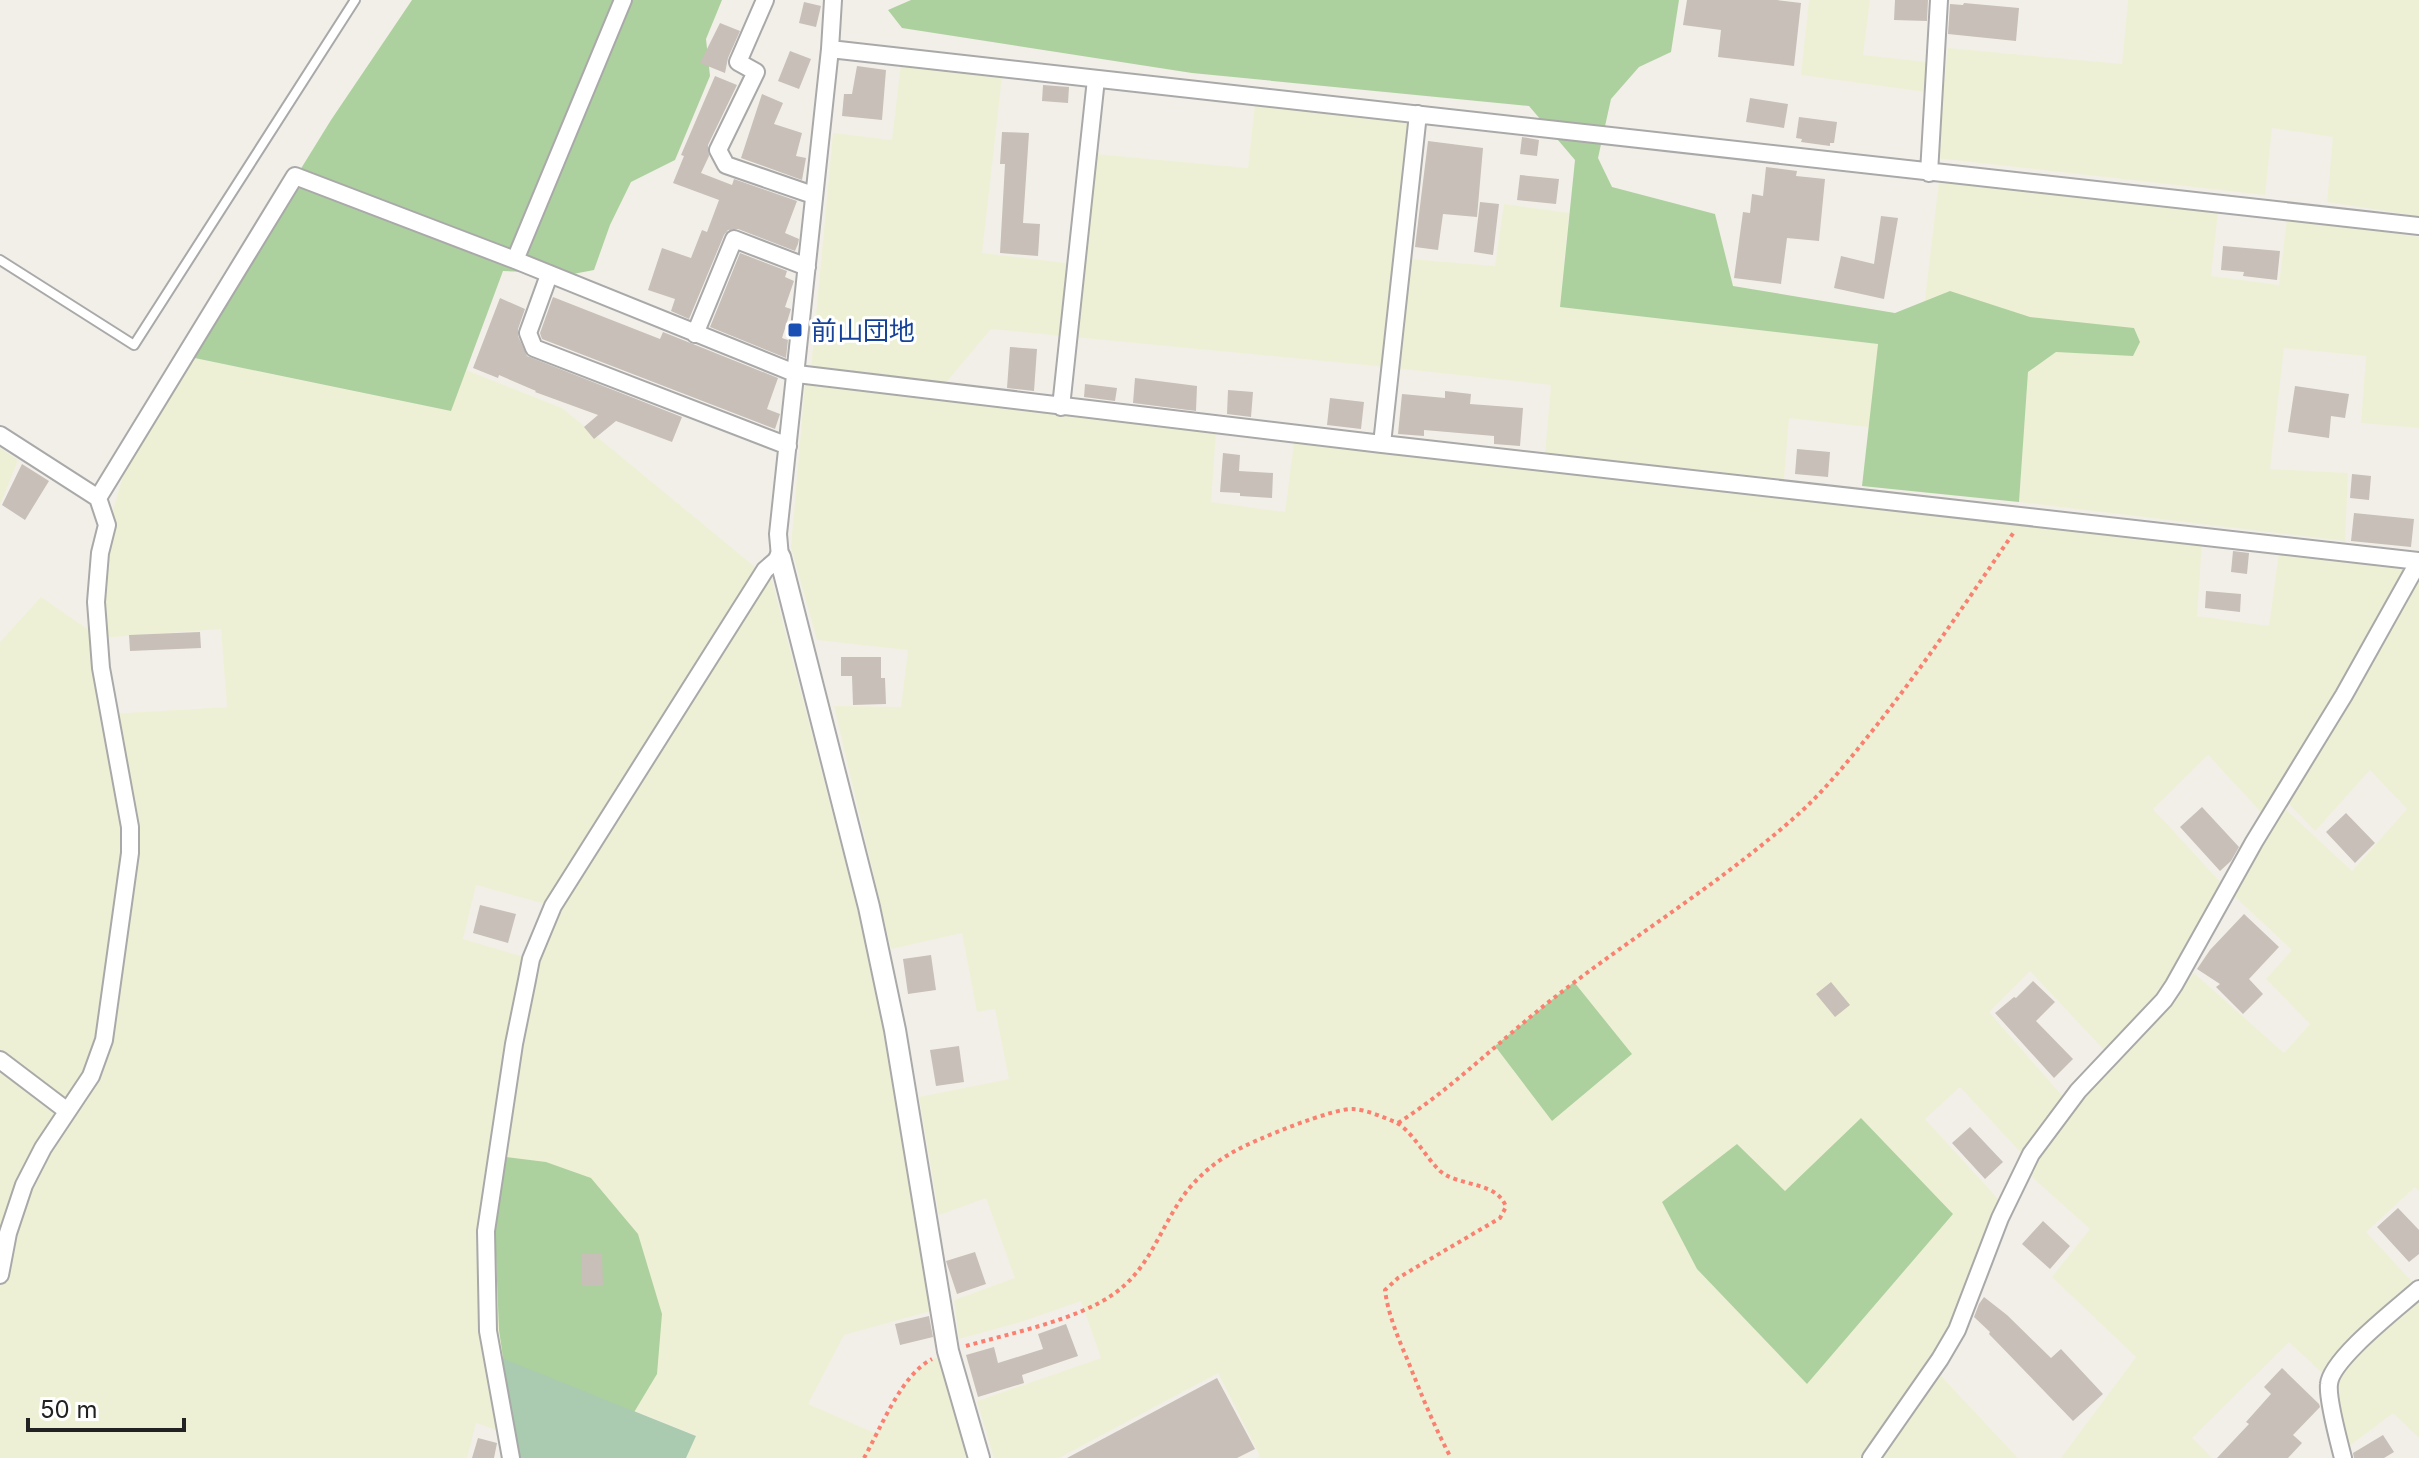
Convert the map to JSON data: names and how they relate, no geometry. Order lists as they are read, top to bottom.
{
  "places": {
    "transit": ["前山団地"]
  },
  "scale_bar": "50 m"
}
